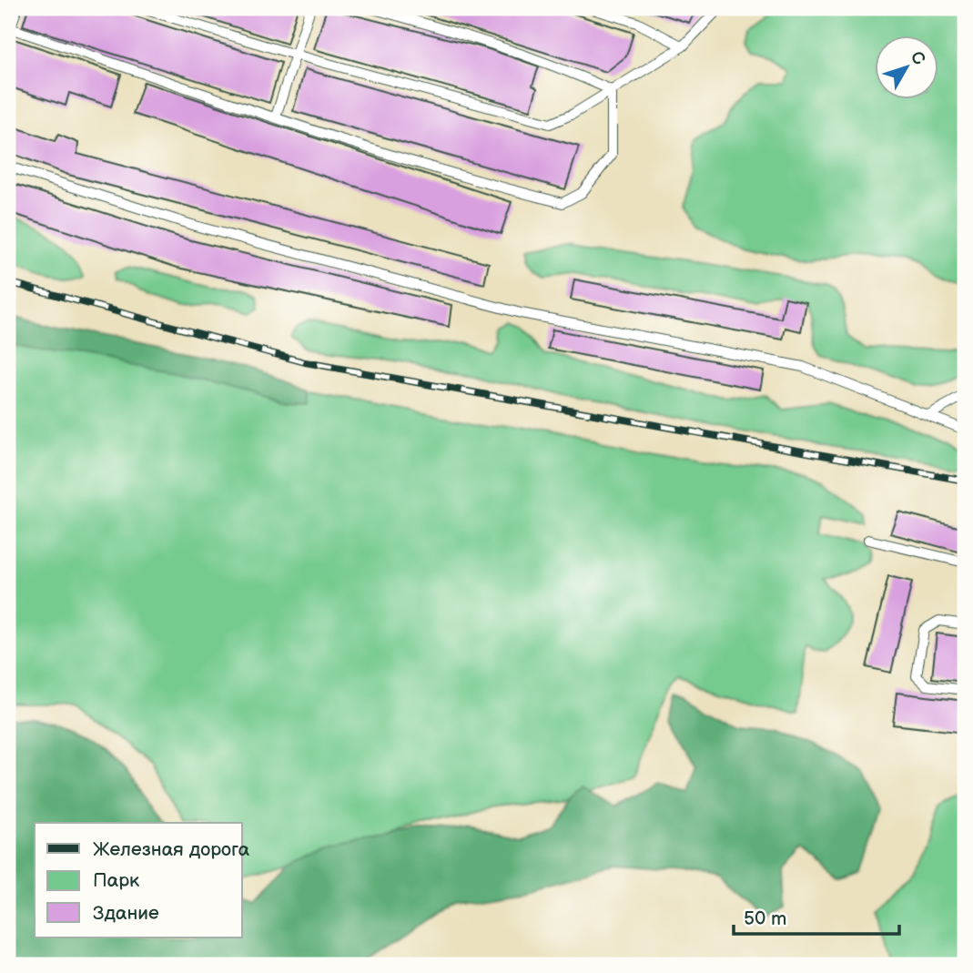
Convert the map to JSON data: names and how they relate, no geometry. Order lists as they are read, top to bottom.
{
  "legend": ["Железная дорога", "Парк", "Здание"],
  "scale_bar": "50 m",
  "north": "top right"
}
